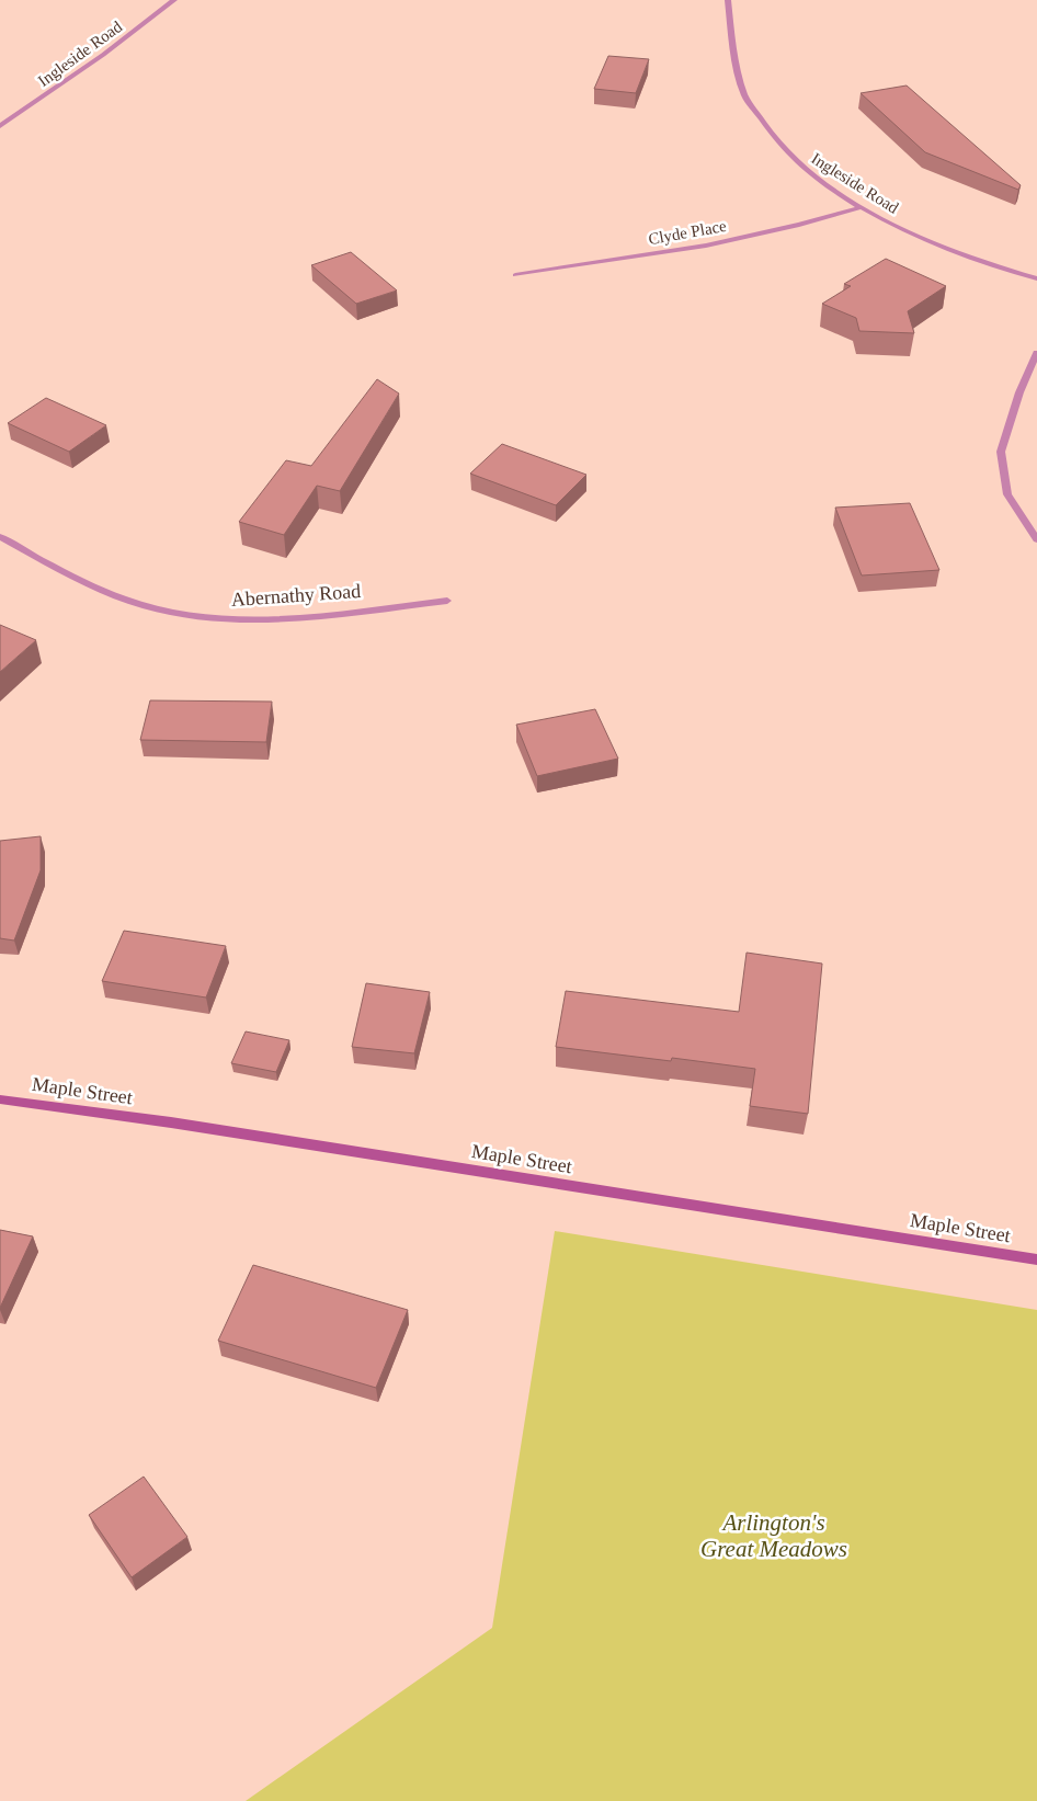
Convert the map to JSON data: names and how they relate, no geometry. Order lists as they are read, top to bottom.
{
  "streets": {
    "main road": ["Maple Street"],
    "street": ["Ingleside Road", "Clyde Place", "Abernathy Road"]
  },
  "crossings": [
    ["Ingleside Road", "Clyde Place"]
  ],
  "parks": ["Arlington's Great Meadows"]
}
